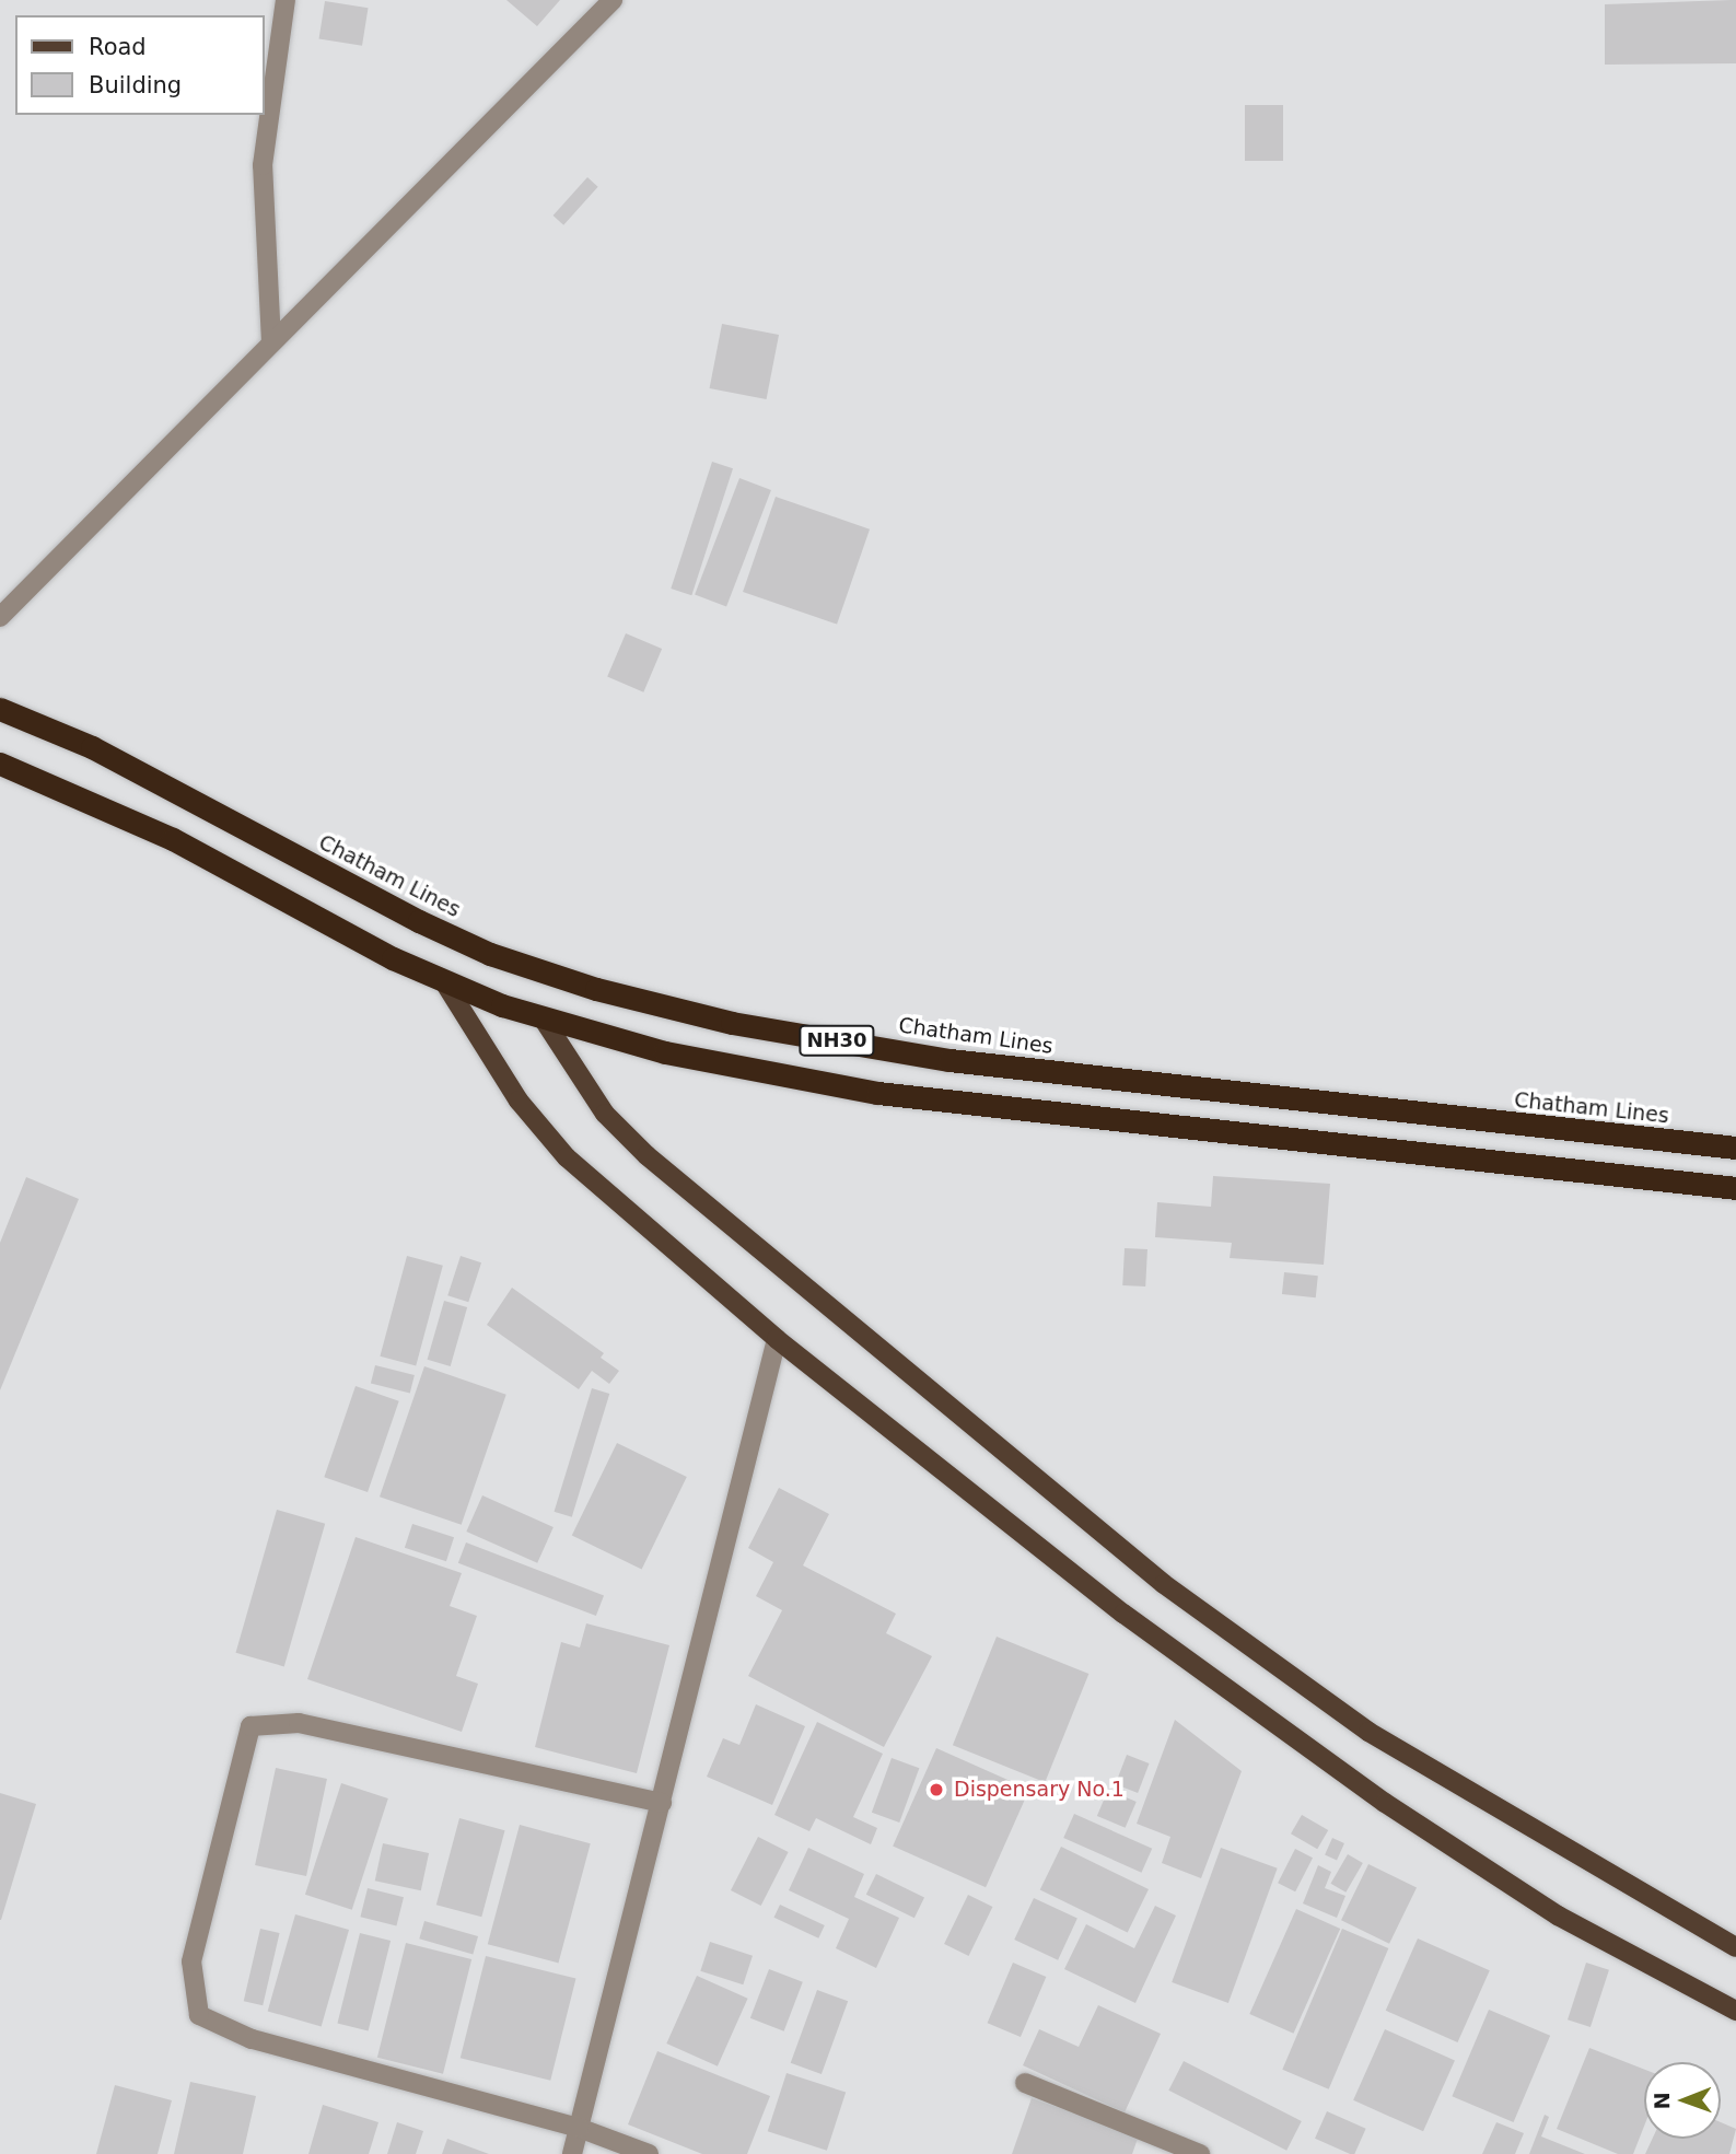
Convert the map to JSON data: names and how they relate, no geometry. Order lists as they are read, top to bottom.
{
  "streets": {
    "highway": ["Chatham Lines", "NH30"]
  },
  "places": ["Dispensary No.1"],
  "legend": ["Road", "Building"],
  "north": "left"
}
